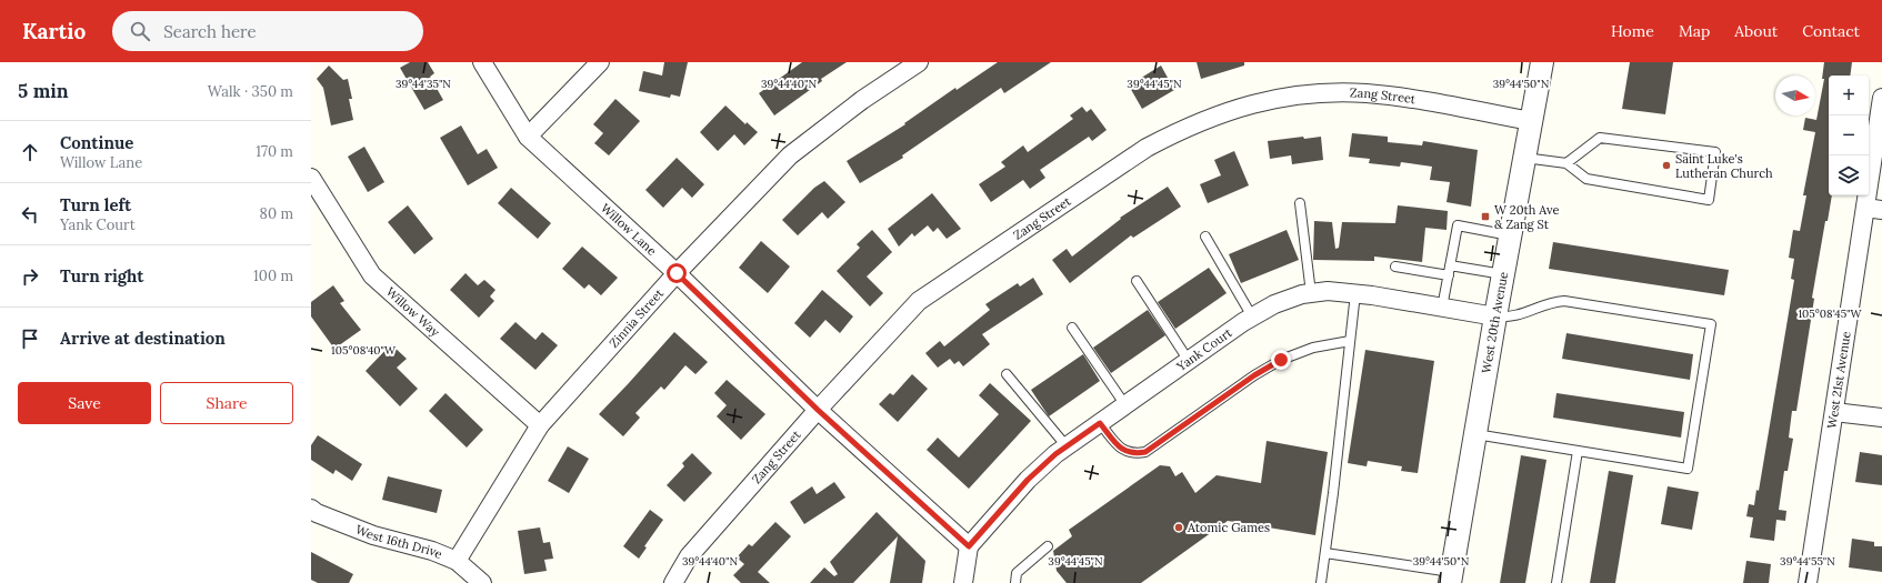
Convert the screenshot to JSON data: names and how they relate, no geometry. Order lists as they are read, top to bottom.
{
  "streets": {
    "street": [
      "Zang Street",
      "Willow Lane",
      "Willow Way",
      "Zinnia Street",
      "West 20th Avenue",
      "Yank Court",
      "West 21st Avenue",
      "West 16th Drive"
    ]
  },
  "crossings": [
    ["Zang Street", "Willow Lane"],
    ["Zang Street", "West 20th Avenue"],
    ["Willow Lane", "Zinnia Street"],
    ["Willow Lane", "Yank Court"],
    ["Willow Way", "Zinnia Street"],
    ["Zinnia Street", "West 16th Drive"],
    ["West 20th Avenue", "Yank Court"]
  ],
  "places": {
    "other": ["Saint Luke's Lutheran Church", "Atomic Games"],
    "transit": ["W 20th Ave & Zang St"]
  },
  "north": "right",
  "page": {
    "header": "Kartio",
    "search": "Search here",
    "nav": [
      "Home",
      "Map",
      "About",
      "Contact"
    ],
    "heading": ["5 min", "Walk · 350 m"],
    "map_buttons": ["+", "−"],
    "list": [
      ["Continue", "Willow Lane", "170 m"],
      ["Turn left", "Yank Court", "80 m"],
      ["Turn right", "100 m"],
      "Arrive at destination"
    ],
    "buttons": ["Save", "Share"]
  },
  "coordinates": [
    "39°44'35\"N",
    "39°44'40\"N",
    "39°44'45\"N",
    "39°44'50\"N",
    "105°08'45\"W",
    "105°08'40\"W",
    "39°44'55\"N"
  ]
}
